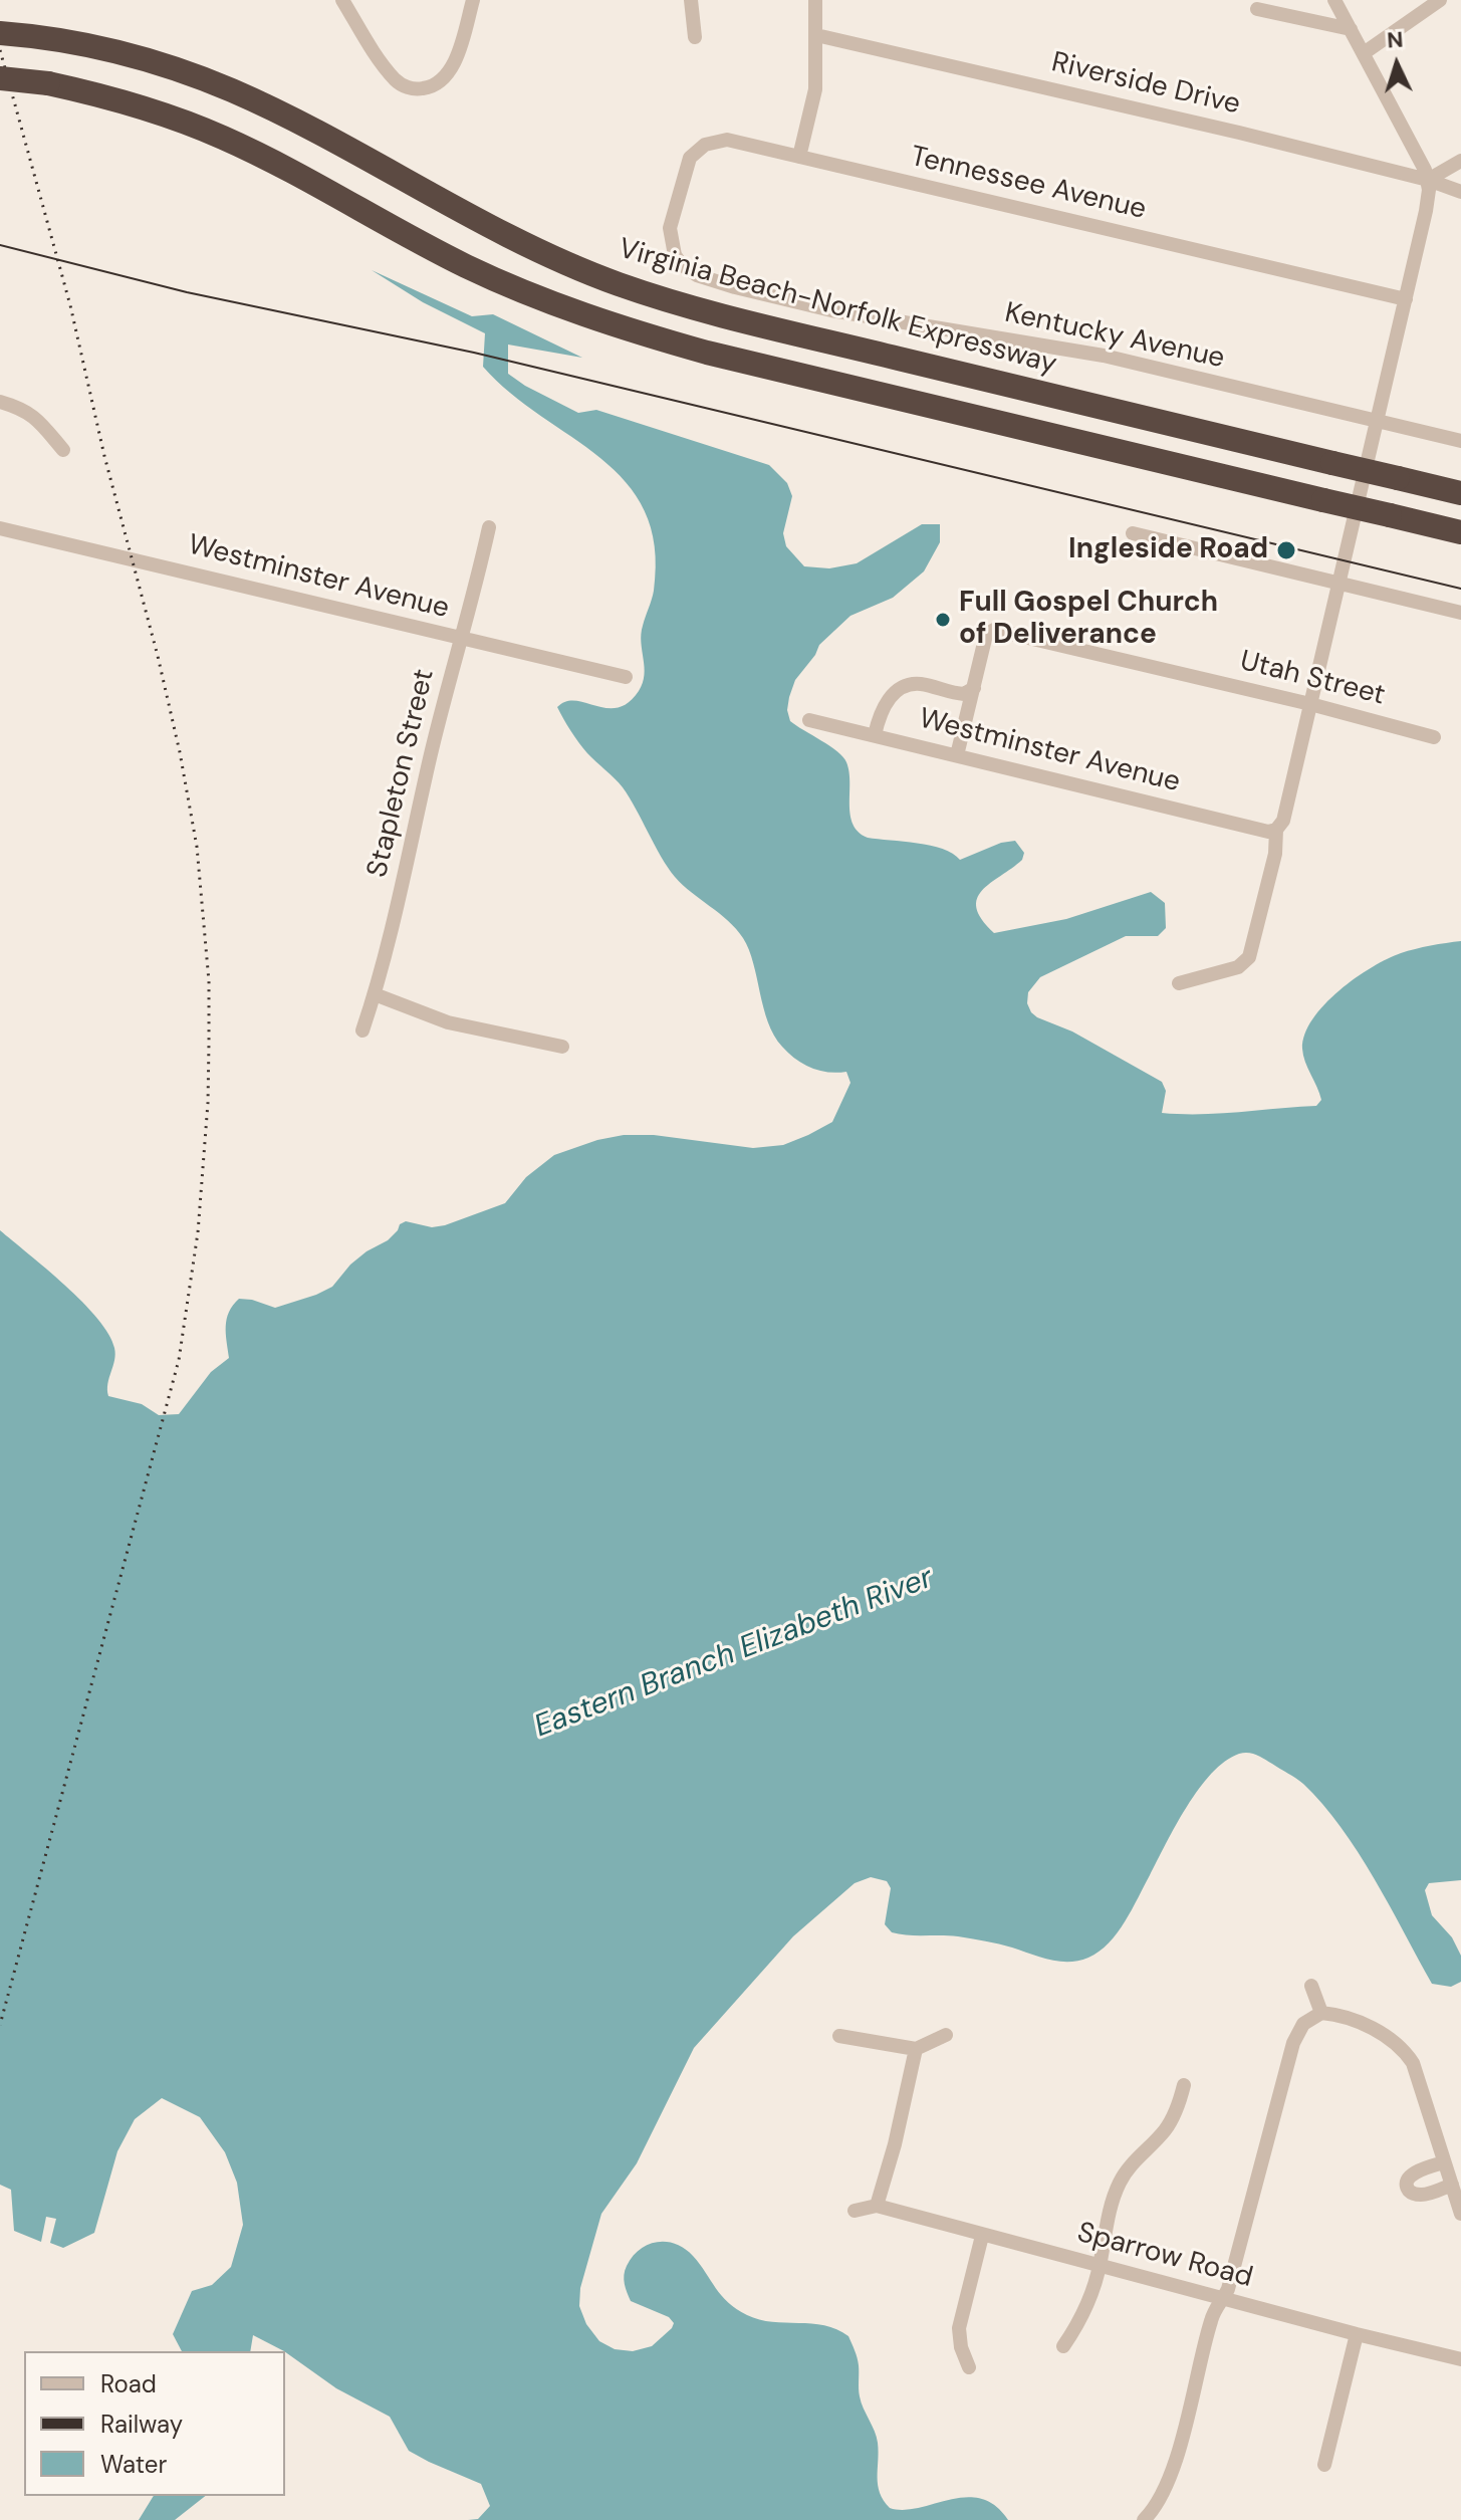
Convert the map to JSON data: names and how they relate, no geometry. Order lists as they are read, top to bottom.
{
  "streets": {
    "highway": ["Virginia Beach-Norfolk Expressway"],
    "street": [
      "Riverside Drive",
      "Tennessee Avenue",
      "Kentucky Avenue",
      "Westminster Avenue",
      "Utah Street",
      "Stapleton Street",
      "Sparrow Road"
    ]
  },
  "crossings": [
    ["Tennessee Avenue", "Kentucky Avenue"],
    ["Westminster Avenue", "Stapleton Street"]
  ],
  "water": ["Eastern Branch Elizabeth River"],
  "places": ["Ingleside Road", "Full Gospel Church of Deliverance"],
  "legend": ["Road", "Railway", "Water"],
  "north": "top"
}
